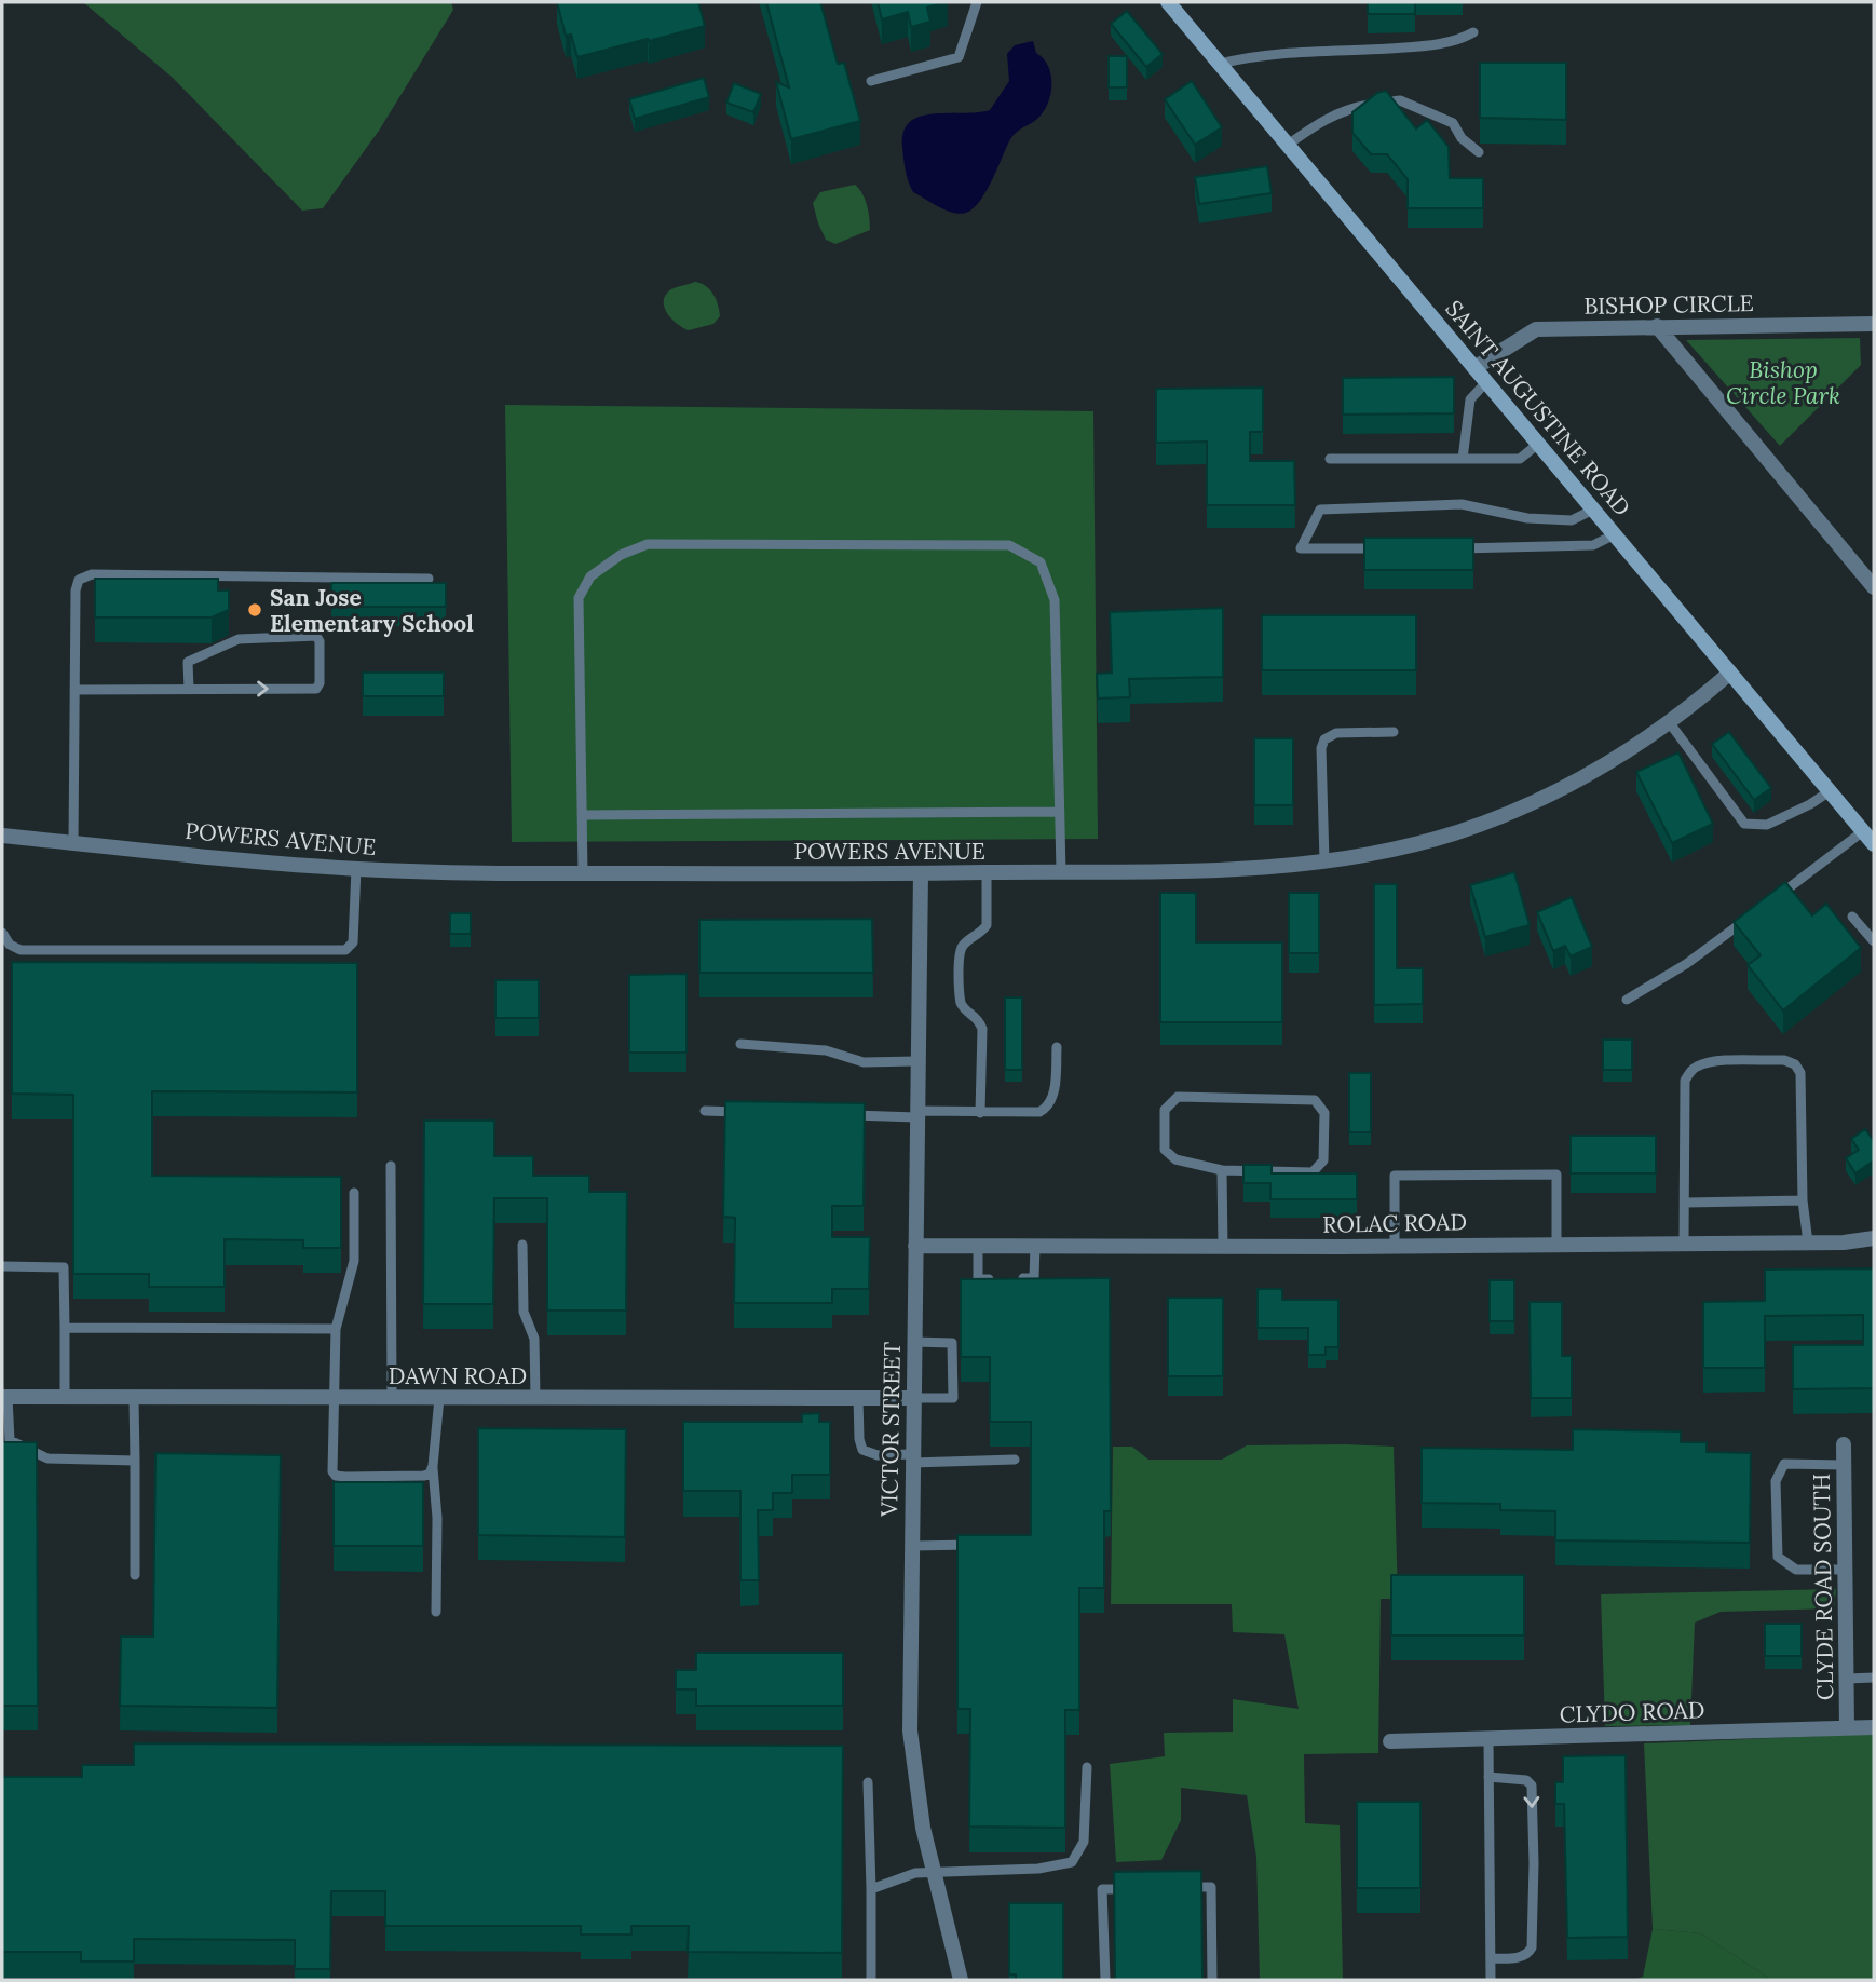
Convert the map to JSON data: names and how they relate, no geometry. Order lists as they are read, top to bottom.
{
  "streets": {
    "main road": ["SAINT AUGUSTINE ROAD"],
    "street": [
      "BISHOP CIRCLE",
      "POWERS AVENUE",
      "ROLAC ROAD",
      "DAWN ROAD",
      "VICTOR STREET",
      "CLYDE ROAD SOUTH",
      "CLYDO ROAD"
    ]
  },
  "crossings": [
    ["BISHOP CIRCLE", "SAINT AUGUSTINE ROAD"],
    ["SAINT AUGUSTINE ROAD", "POWERS AVENUE"],
    ["POWERS AVENUE", "VICTOR STREET"],
    ["ROLAC ROAD", "VICTOR STREET"],
    ["DAWN ROAD", "VICTOR STREET"],
    ["CLYDE ROAD SOUTH", "CLYDO ROAD"]
  ],
  "parks": ["Bishop Circle Park"],
  "places": ["San Jose Elementary School"]
}
